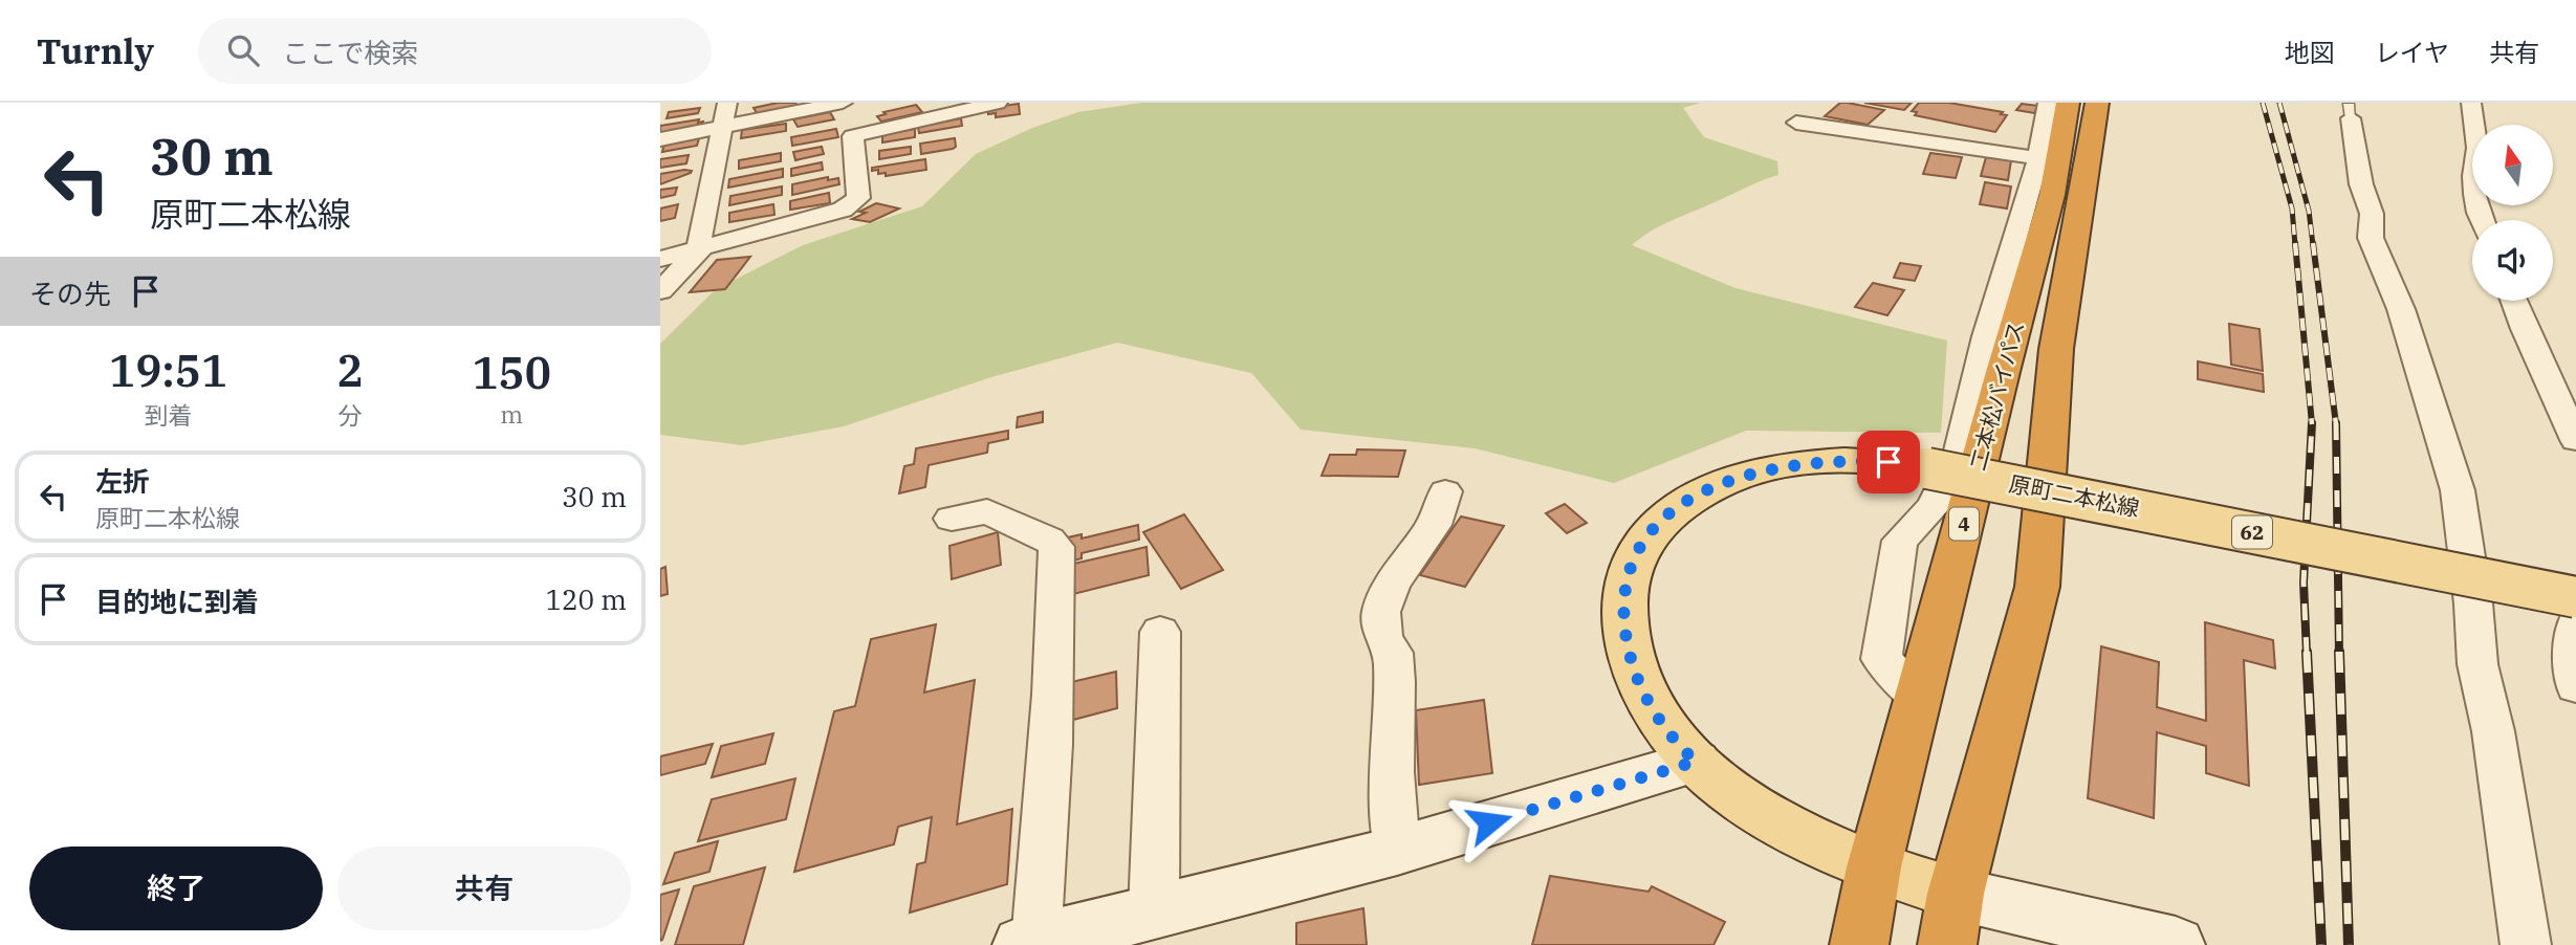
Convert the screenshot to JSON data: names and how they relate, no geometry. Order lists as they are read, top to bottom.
{
  "streets": {
    "highway": ["二本松バイパス", "4"],
    "main road": ["原町二本松線", "62"]
  },
  "crossings": [
    ["二本松バイパス", "原町二本松線"]
  ],
  "north": "top",
  "page": {
    "header": "Turnly",
    "search": "ここで検索",
    "nav": ["地図", "レイヤ", "共有"],
    "turn": ["30 m", "原町二本松線"],
    "then": "その先",
    "eta": [
      "19:51",
      "到着",
      "2",
      "分",
      "150",
      "m"
    ],
    "list": [
      {
        "name": "左折",
        "note": "原町二本松線",
        "value": "30 m"
      },
      {
        "name": "目的地に到着",
        "value": "120 m"
      }
    ],
    "buttons": ["終了", "共有"]
  }
}
